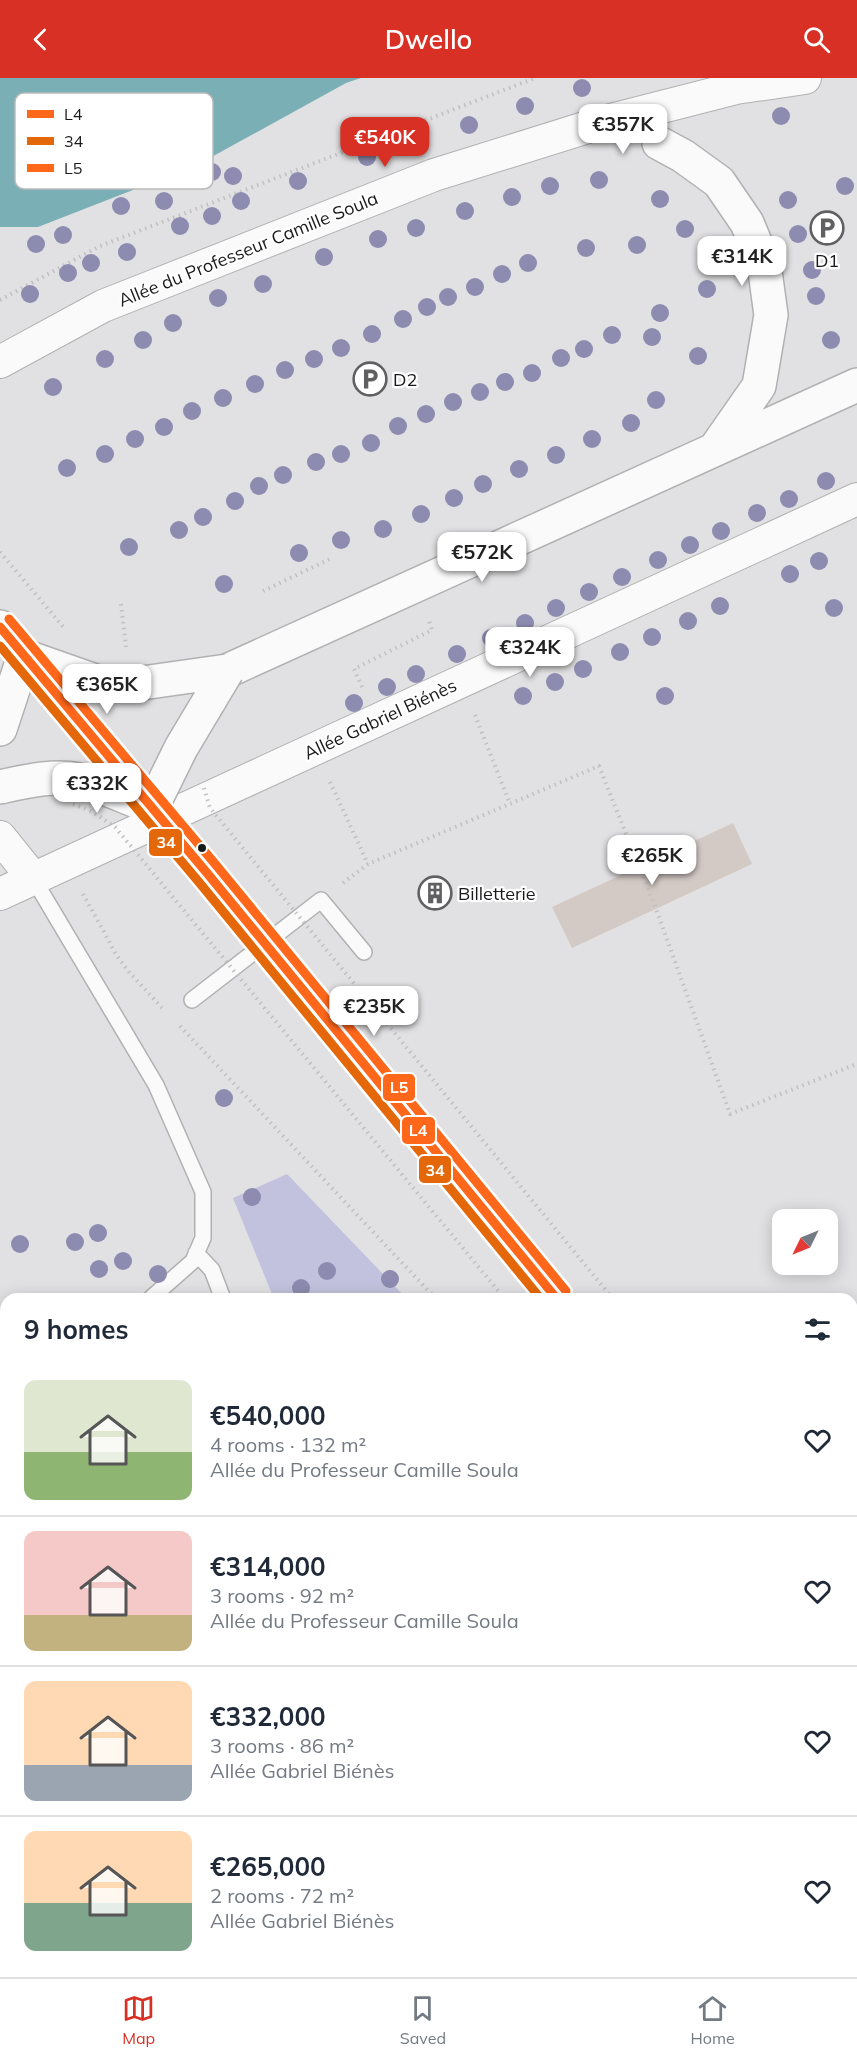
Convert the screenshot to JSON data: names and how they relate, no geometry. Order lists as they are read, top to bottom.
{
  "streets": {
    "street": ["Allée du Professeur Camille Soula", "Allée Gabriel Biénès"]
  },
  "places": {
    "parking": ["D1", "D2"],
    "building": ["Billetterie"]
  },
  "lines": ["transit line L5", "transit line L4", "transit line 34"],
  "legend": ["L4", "34", "L5"],
  "north": "bottom left",
  "page": {
    "header": "Dwello",
    "price": [
      "€357K",
      "€540K",
      "€314K",
      "€572K",
      "€324K",
      "€365K",
      "€332K",
      "€265K",
      "€235K"
    ],
    "heading": "9 homes",
    "list": [
      {
        "name": "€540,000",
        "note": "4 rooms · 132 m² · Allée du Professeur Camille Soula"
      },
      {
        "name": "€314,000",
        "note": "3 rooms · 92 m² · Allée du Professeur Camille Soula"
      },
      {
        "name": "€332,000",
        "note": "3 rooms · 86 m² · Allée Gabriel Biénès"
      },
      {
        "name": "€265,000",
        "note": "2 rooms · 72 m² · Allée Gabriel Biénès"
      }
    ],
    "tabs": ["Map", "Saved", "Home"]
  }
}
